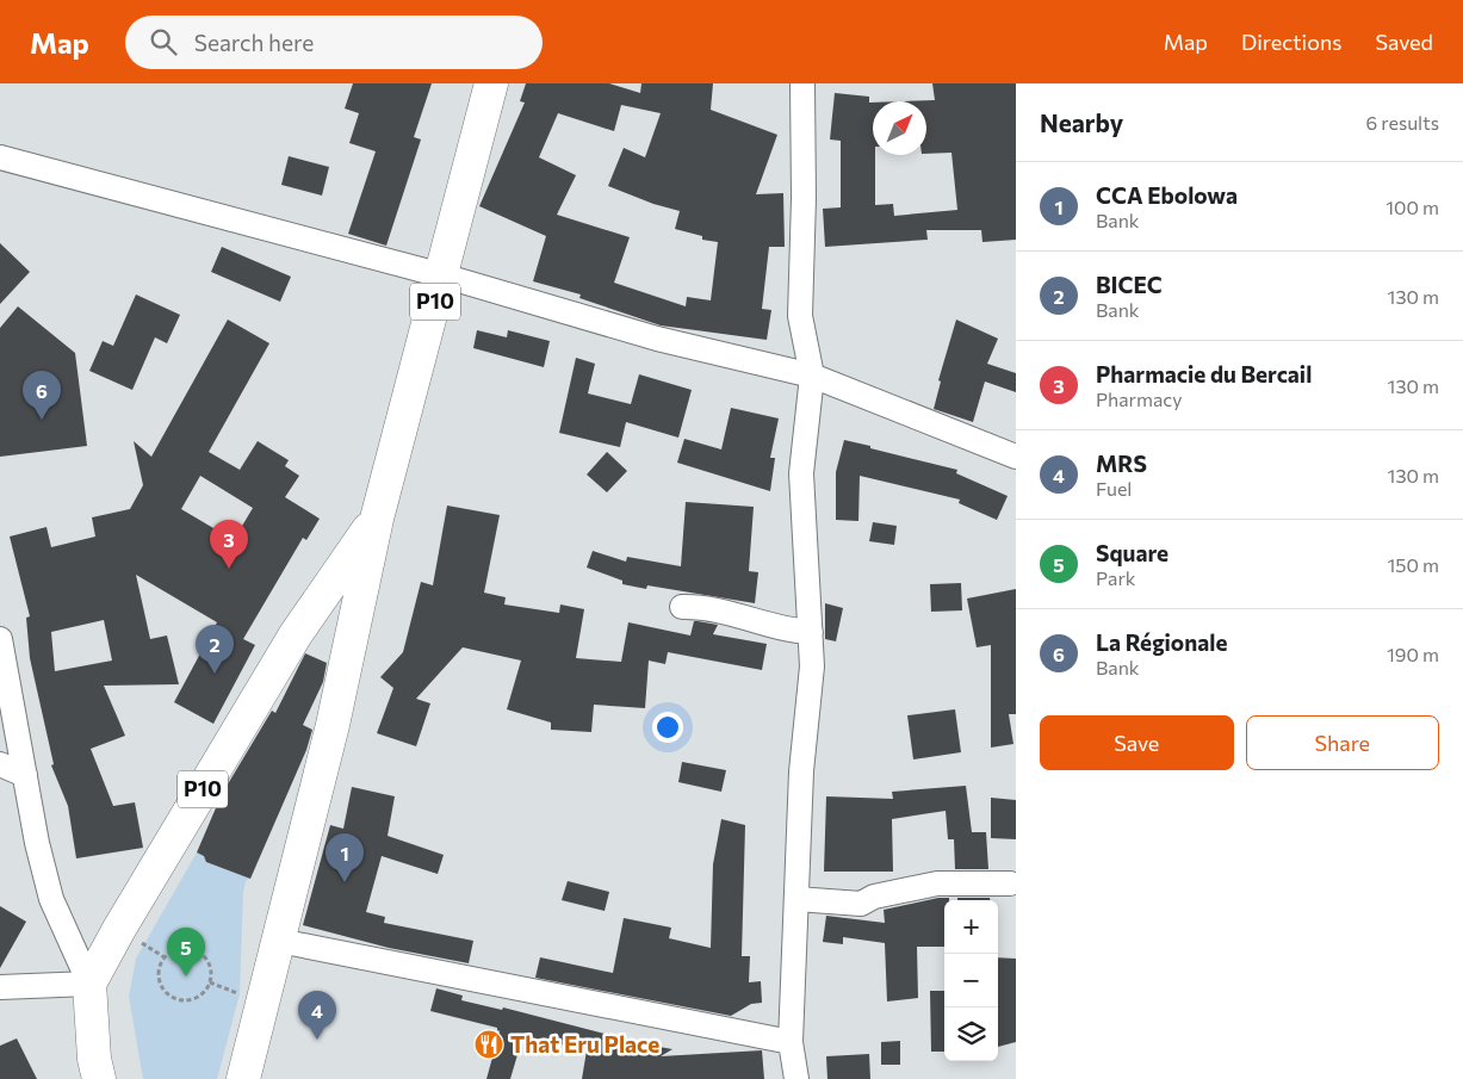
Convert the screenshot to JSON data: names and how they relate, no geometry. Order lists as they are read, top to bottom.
{
  "streets": {
    "main road": ["P10"]
  },
  "places": {
    "restaurant": ["That Eru Place"]
  },
  "north": "top right",
  "page": {
    "header": "Map",
    "search": "Search here",
    "nav": ["Map", "Directions", "Saved"],
    "heading": ["Nearby", "6 results"],
    "list": [
      {
        "mark": "1",
        "name": "CCA Ebolowa",
        "note": "Bank",
        "value": "100 m"
      },
      {
        "mark": "2",
        "name": "BICEC",
        "note": "Bank",
        "value": "130 m"
      },
      {
        "mark": "3",
        "name": "Pharmacie du Bercail",
        "note": "Pharmacy",
        "value": "130 m"
      },
      {
        "mark": "4",
        "name": "MRS",
        "note": "Fuel",
        "value": "130 m"
      },
      {
        "mark": "5",
        "name": "Square",
        "note": "Park",
        "value": "150 m"
      },
      {
        "mark": "6",
        "name": "La Régionale",
        "note": "Bank",
        "value": "190 m"
      }
    ],
    "pins": [
      "6",
      "3",
      "2",
      "1",
      "5",
      "4"
    ],
    "buttons": ["Save", "Share"],
    "map_buttons": ["+", "−"]
  }
}
